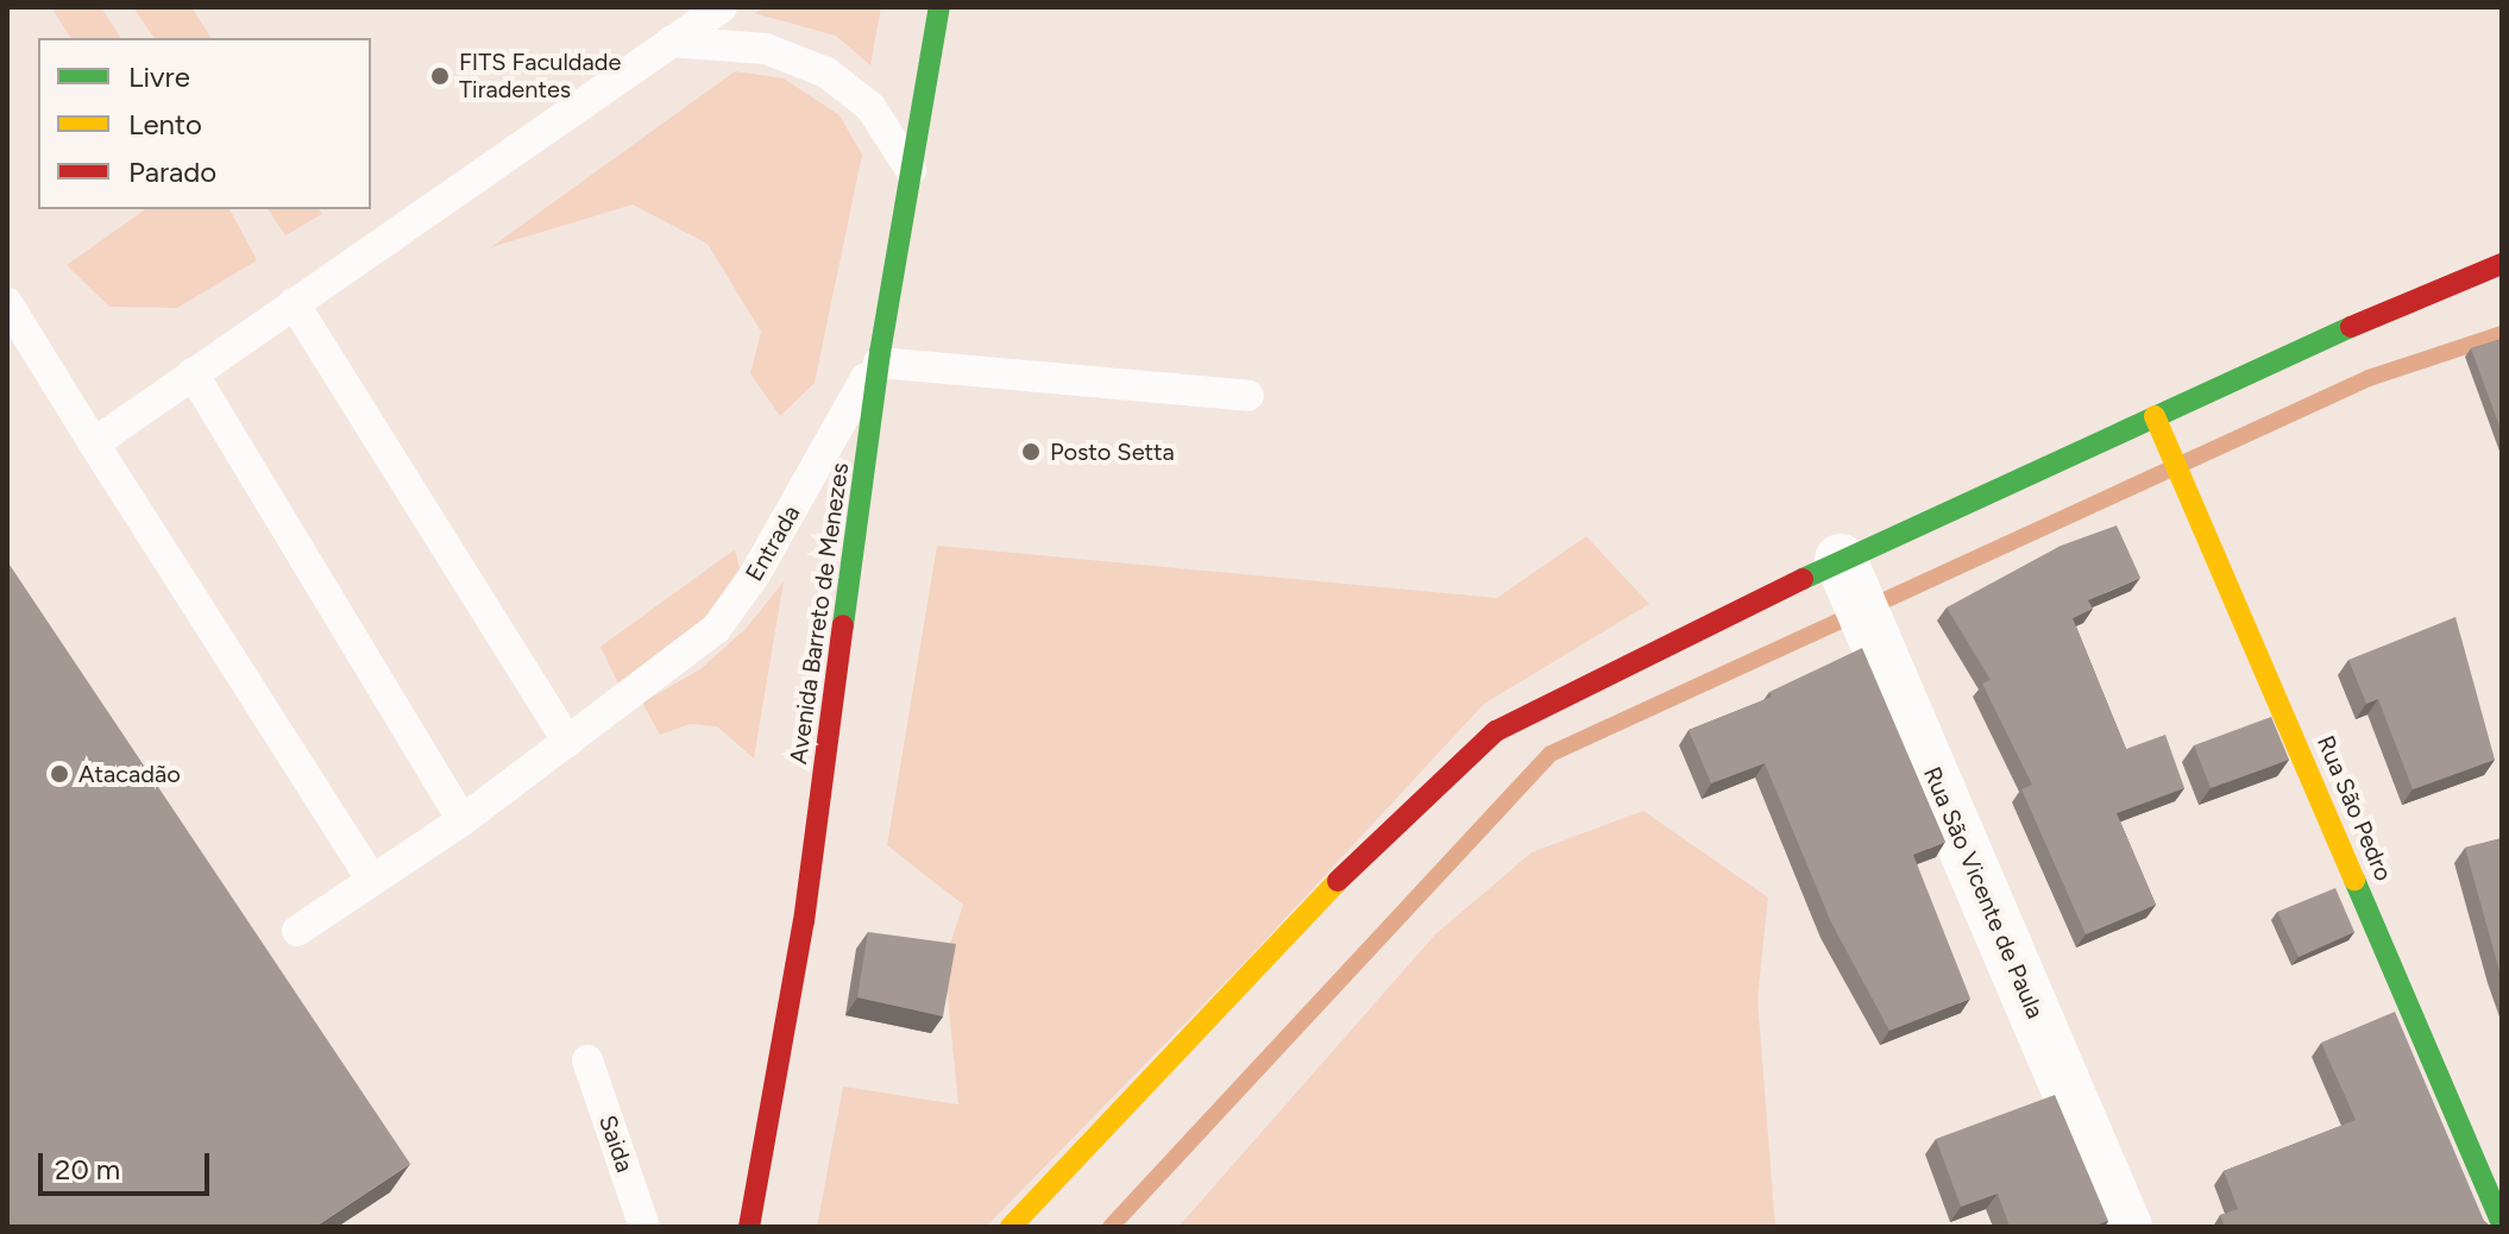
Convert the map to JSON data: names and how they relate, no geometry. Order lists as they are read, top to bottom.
{
  "streets": {
    "street": ["Avenida Barreto de Menezes", "Rua São Pedro", "Rua São Vicente de Paula"],
    "lane": ["Entrada", "Saida"]
  },
  "crossings": [
    ["Entrada", "Avenida Barreto de Menezes"]
  ],
  "places": ["FITS Faculdade Tiradentes", "Posto Setta", "Atacadão"],
  "legend": ["Livre", "Lento", "Parado"],
  "scale_bar": "20 m"
}
